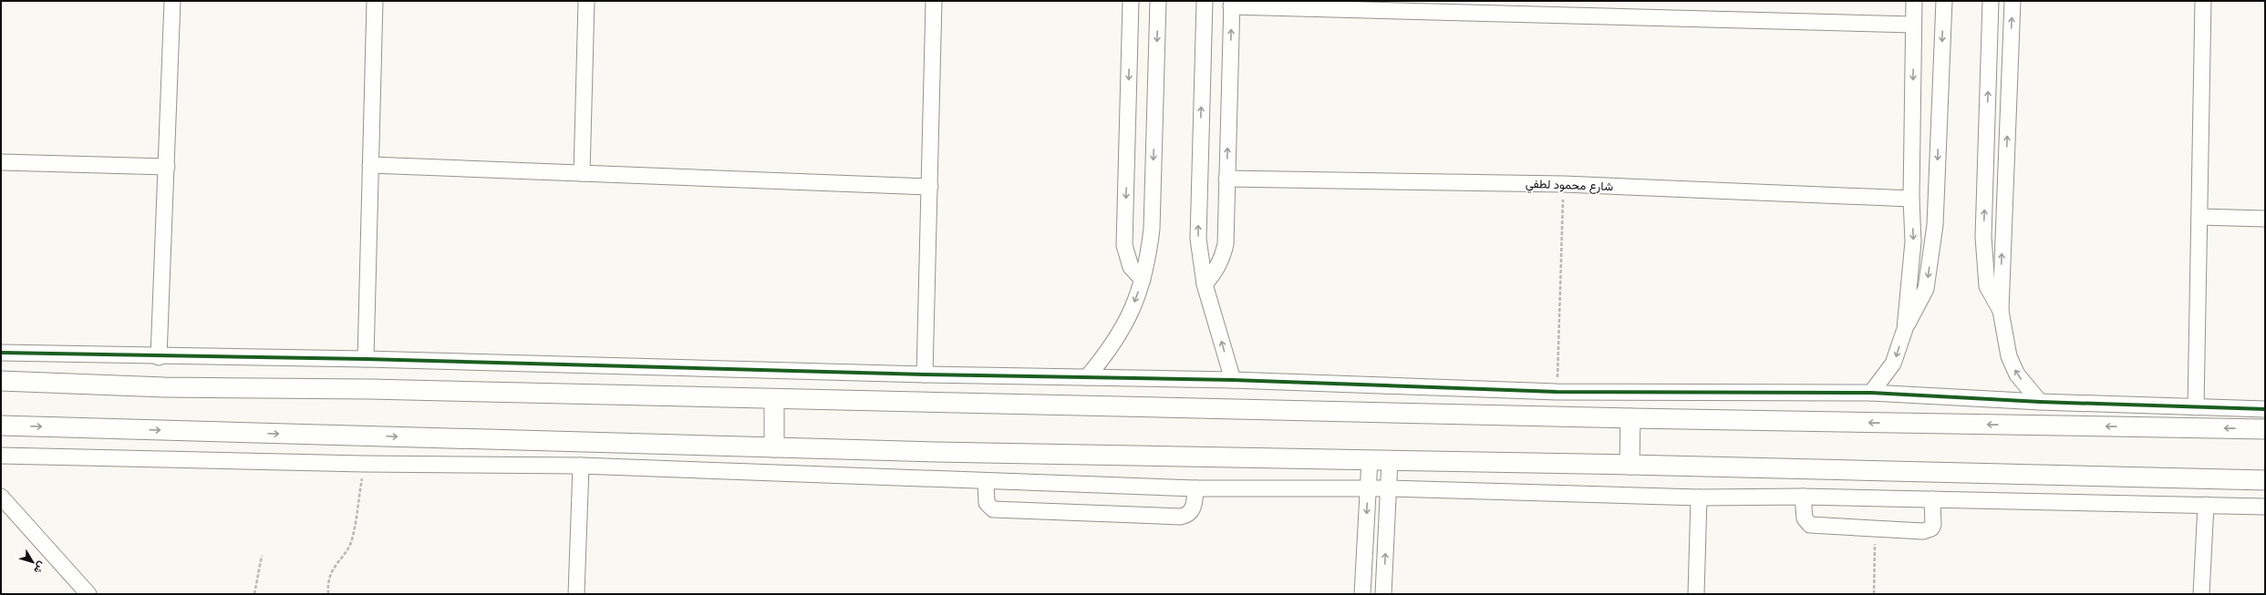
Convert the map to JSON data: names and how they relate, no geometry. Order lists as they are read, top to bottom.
{
  "streets": {
    "street": ["شارع محمود لطفي"]
  },
  "north": "bottom right"
}
